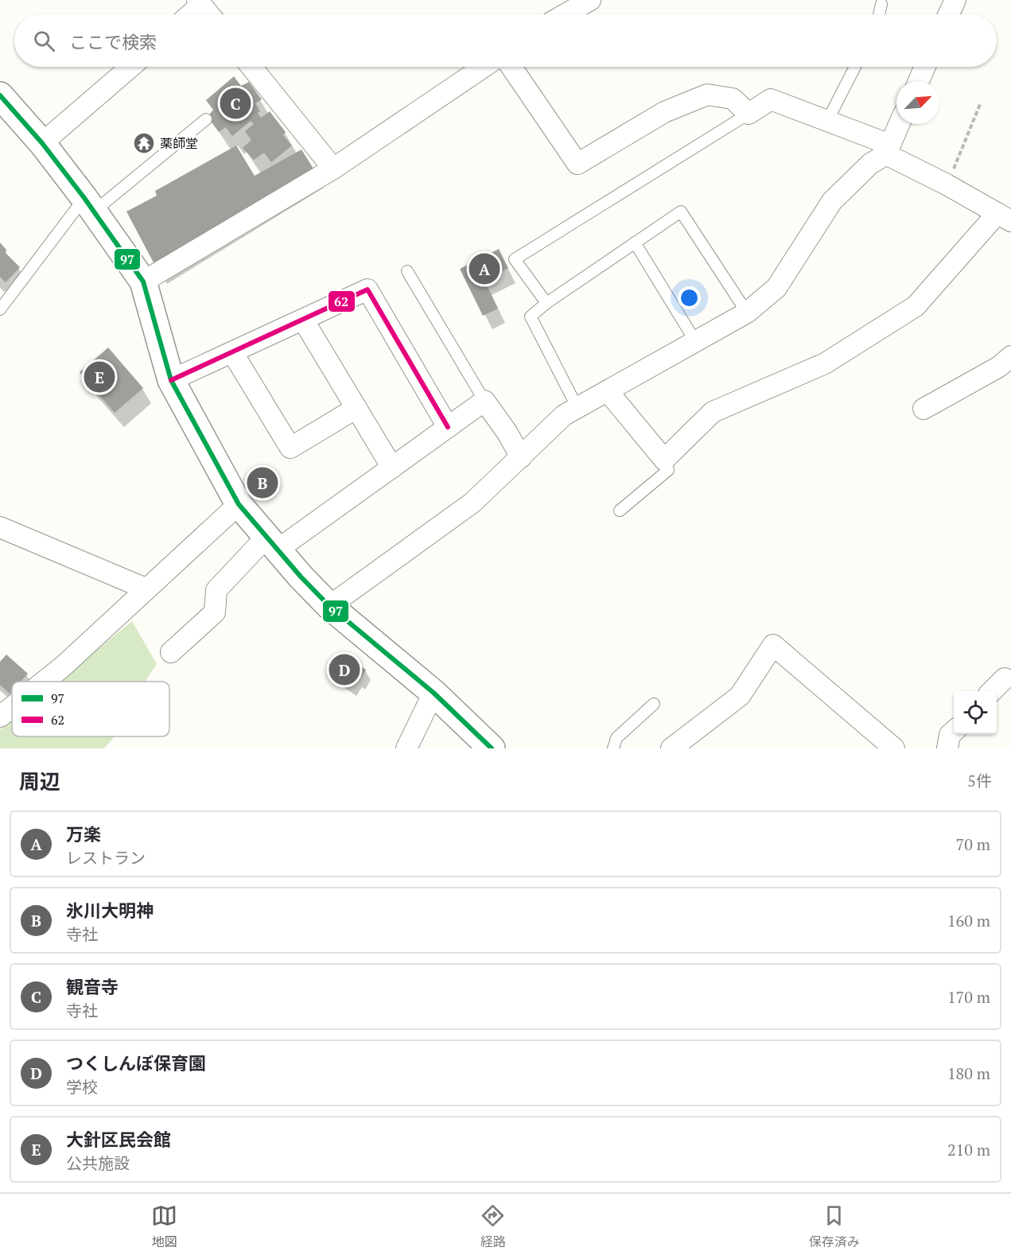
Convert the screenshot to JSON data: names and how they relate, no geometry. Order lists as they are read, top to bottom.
{
  "places": {
    "temple": ["薬師堂"]
  },
  "lines": ["transit line 97", "transit line 62"],
  "legend": ["97", "62"],
  "north": "top right",
  "page": {
    "search": "ここで検索",
    "pins": [
      "C",
      "A",
      "E",
      "B",
      "D"
    ],
    "heading": ["周辺", "5件"],
    "list": [
      {
        "mark": "A",
        "name": "万楽",
        "note": "レストラン",
        "value": "70 m"
      },
      {
        "mark": "B",
        "name": "氷川大明神",
        "note": "寺社",
        "value": "160 m"
      },
      {
        "mark": "C",
        "name": "観音寺",
        "note": "寺社",
        "value": "170 m"
      },
      {
        "mark": "D",
        "name": "つくしんぼ保育園",
        "note": "学校",
        "value": "180 m"
      },
      {
        "mark": "E",
        "name": "大針区民会館",
        "note": "公共施設",
        "value": "210 m"
      }
    ],
    "nav": ["地図", "経路", "保存済み"]
  }
}
